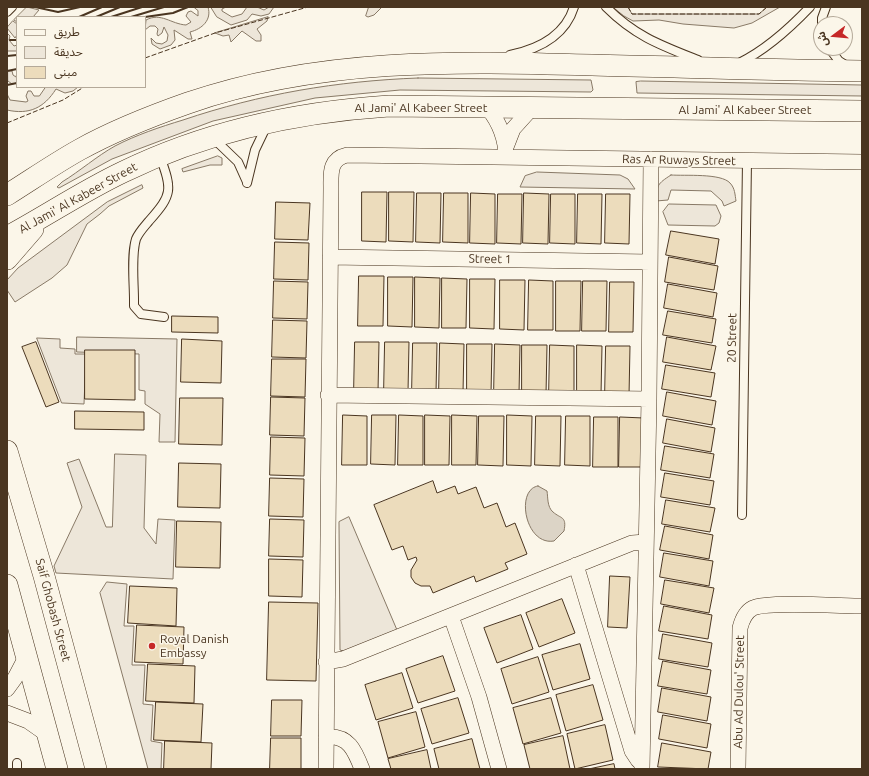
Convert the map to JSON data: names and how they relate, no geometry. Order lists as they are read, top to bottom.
{
  "streets": {
    "main road": ["Al Jami' Al Kabeer Street", "Saif Ghobash Street"],
    "street": ["Ras Ar Ruways Street", "Street 1", "Abu Ad Dulou' Street"],
    "lane": ["20 Street"]
  },
  "crossings": [
    ["Ras Ar Ruways Street", "Street 1"],
    ["Ras Ar Ruways Street", "20 Street"]
  ],
  "places": ["Royal Danish Embassy"],
  "legend": ["طريق", "حديقة", "مبنى"],
  "north": "left"
}
